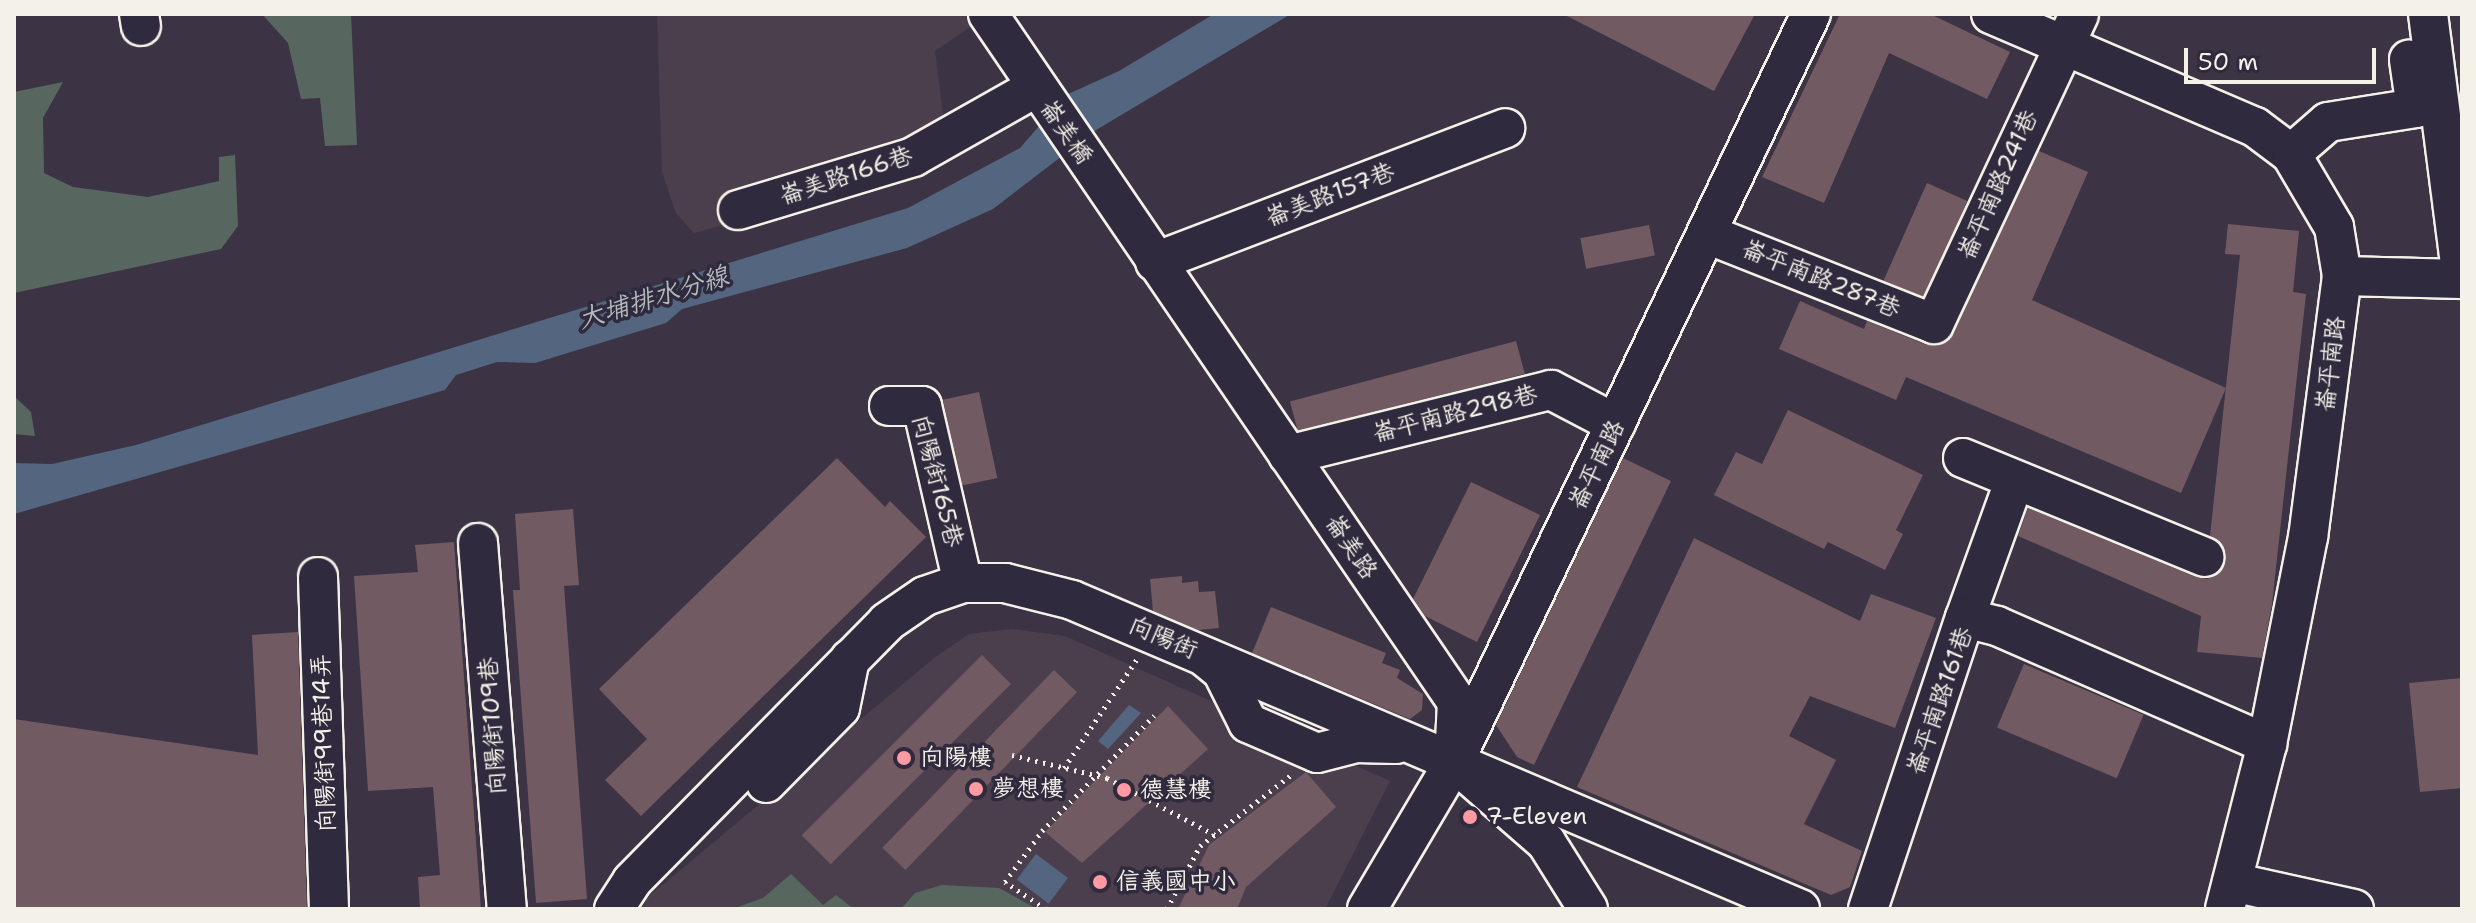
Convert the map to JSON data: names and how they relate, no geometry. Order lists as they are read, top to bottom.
{
  "streets": {
    "street": [
      "崙美橋",
      "崙美路166巷",
      "崙平南路241巷",
      "崙美路157巷",
      "崙平南路287巷",
      "崙平南路",
      "崙平南路298巷",
      "向陽街165巷",
      "崙美路",
      "向陽街",
      "崙平南路161巷",
      "向陽街109巷",
      "向陽街99巷14弄"
    ]
  },
  "crossings": [
    ["崙美橋", "崙美路166巷"],
    ["崙美橋", "崙美路"],
    ["崙平南路241巷", "崙平南路287巷"],
    ["崙平南路241巷", "崙平南路"],
    ["崙美路157巷", "崙美路"],
    ["崙平南路287巷", "崙平南路"],
    ["崙平南路", "崙平南路298巷"],
    ["崙平南路", "崙美路"],
    ["崙平南路", "向陽街"],
    ["崙平南路", "崙平南路161巷"],
    ["崙平南路298巷", "崙美路"],
    ["向陽街165巷", "向陽街"],
    ["崙美路", "向陽街"]
  ],
  "water": ["大埔排水分線"],
  "places": [
    "向陽樓",
    "夢想樓",
    "德慧樓",
    "7-Eleven",
    "信義國中小"
  ],
  "scale_bar": "50 m"
}
